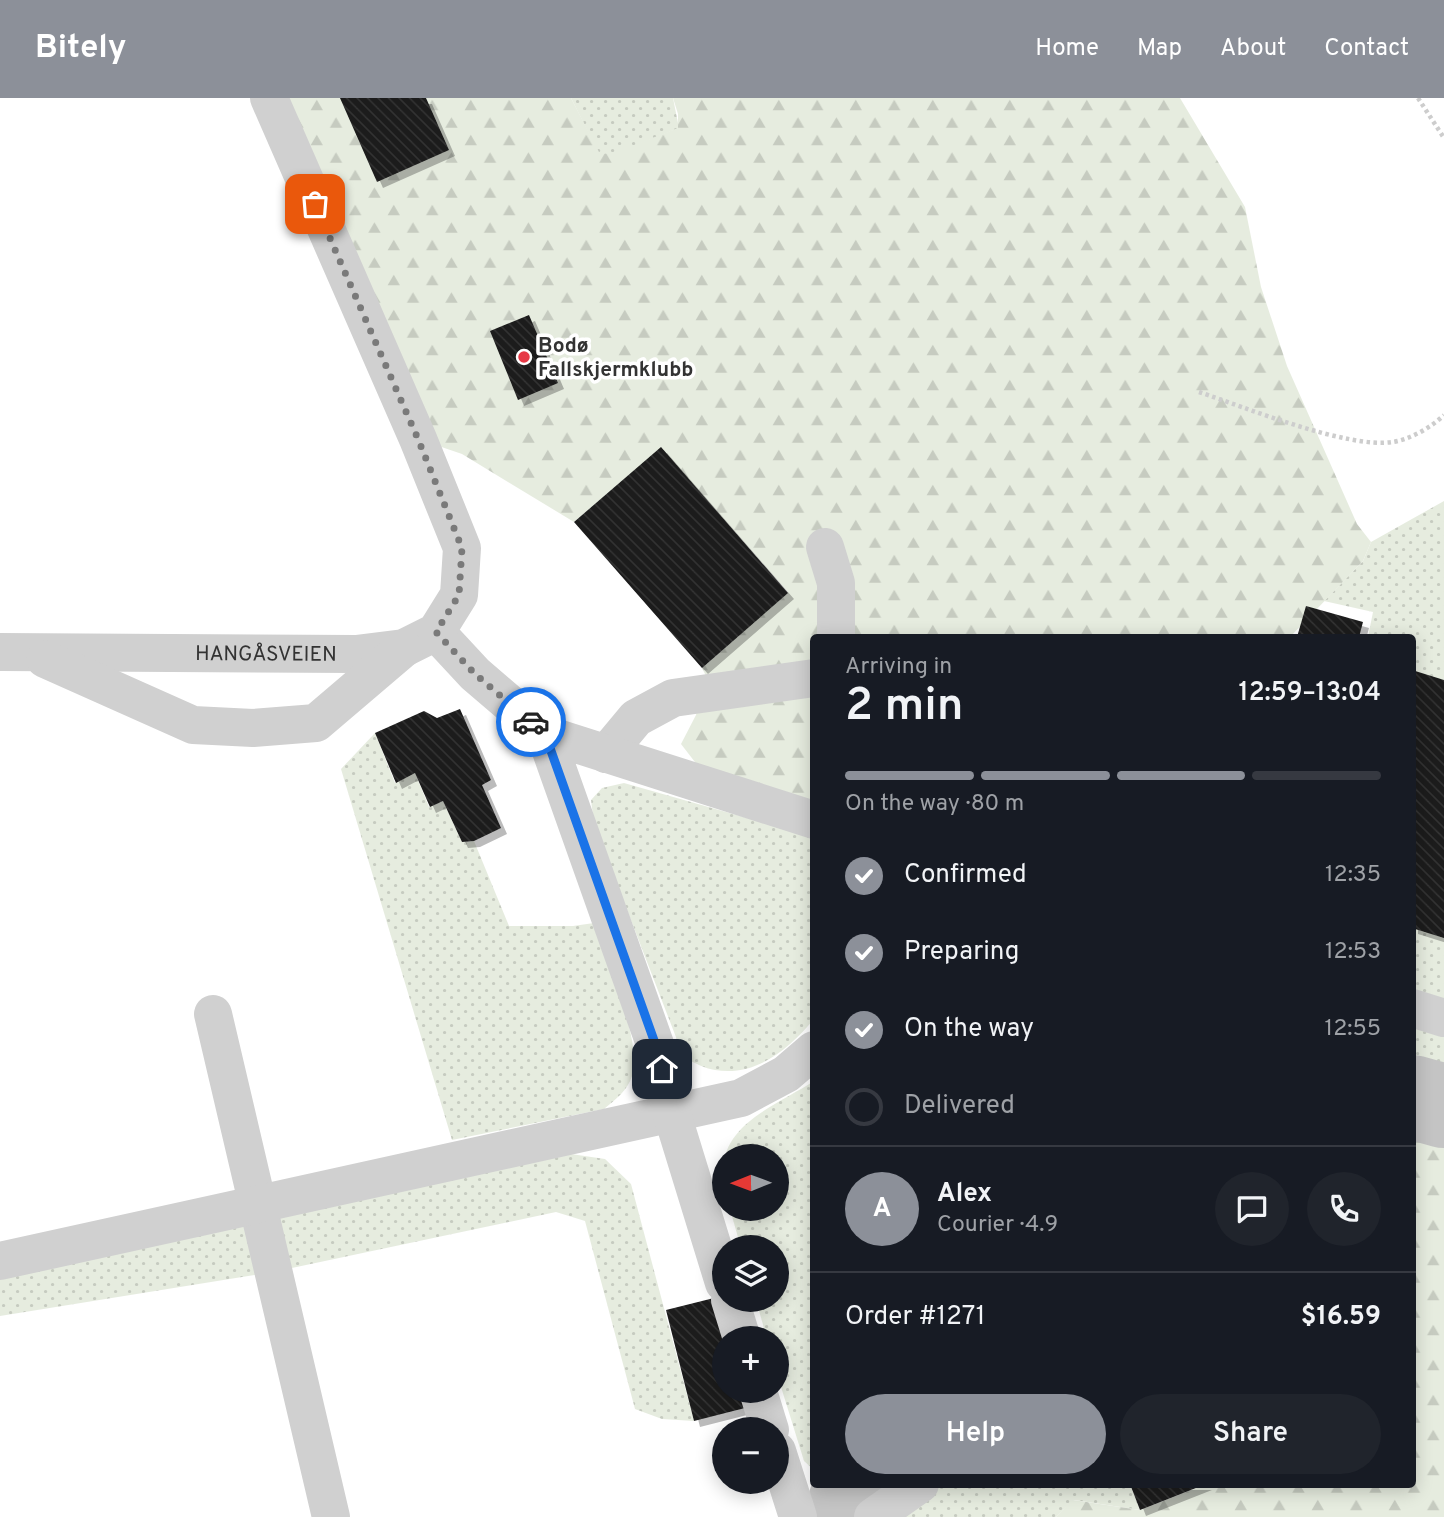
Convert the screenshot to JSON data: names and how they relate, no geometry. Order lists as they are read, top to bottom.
{
  "streets": {
    "street": ["HANGÅSVEIEN"]
  },
  "places": ["Bodø Fallskjermklubb"],
  "north": "left",
  "page": {
    "header": "Bitely",
    "nav": [
      "Home",
      "Map",
      "About",
      "Contact"
    ],
    "heading": ["2 min", "Arriving in", "12:59–13:04"],
    "panel": [
      "Alex",
      "Courier · 4.9",
      "Order #1271",
      "$16.59"
    ],
    "bar": "On the way · 80 m",
    "list": [
      ["Confirmed", "12:35"],
      ["Preparing", "12:53"],
      ["On the way", "12:55"],
      "Delivered"
    ],
    "map_buttons": ["+", "−"],
    "round": "A",
    "buttons": ["Help", "Share"]
  }
}
